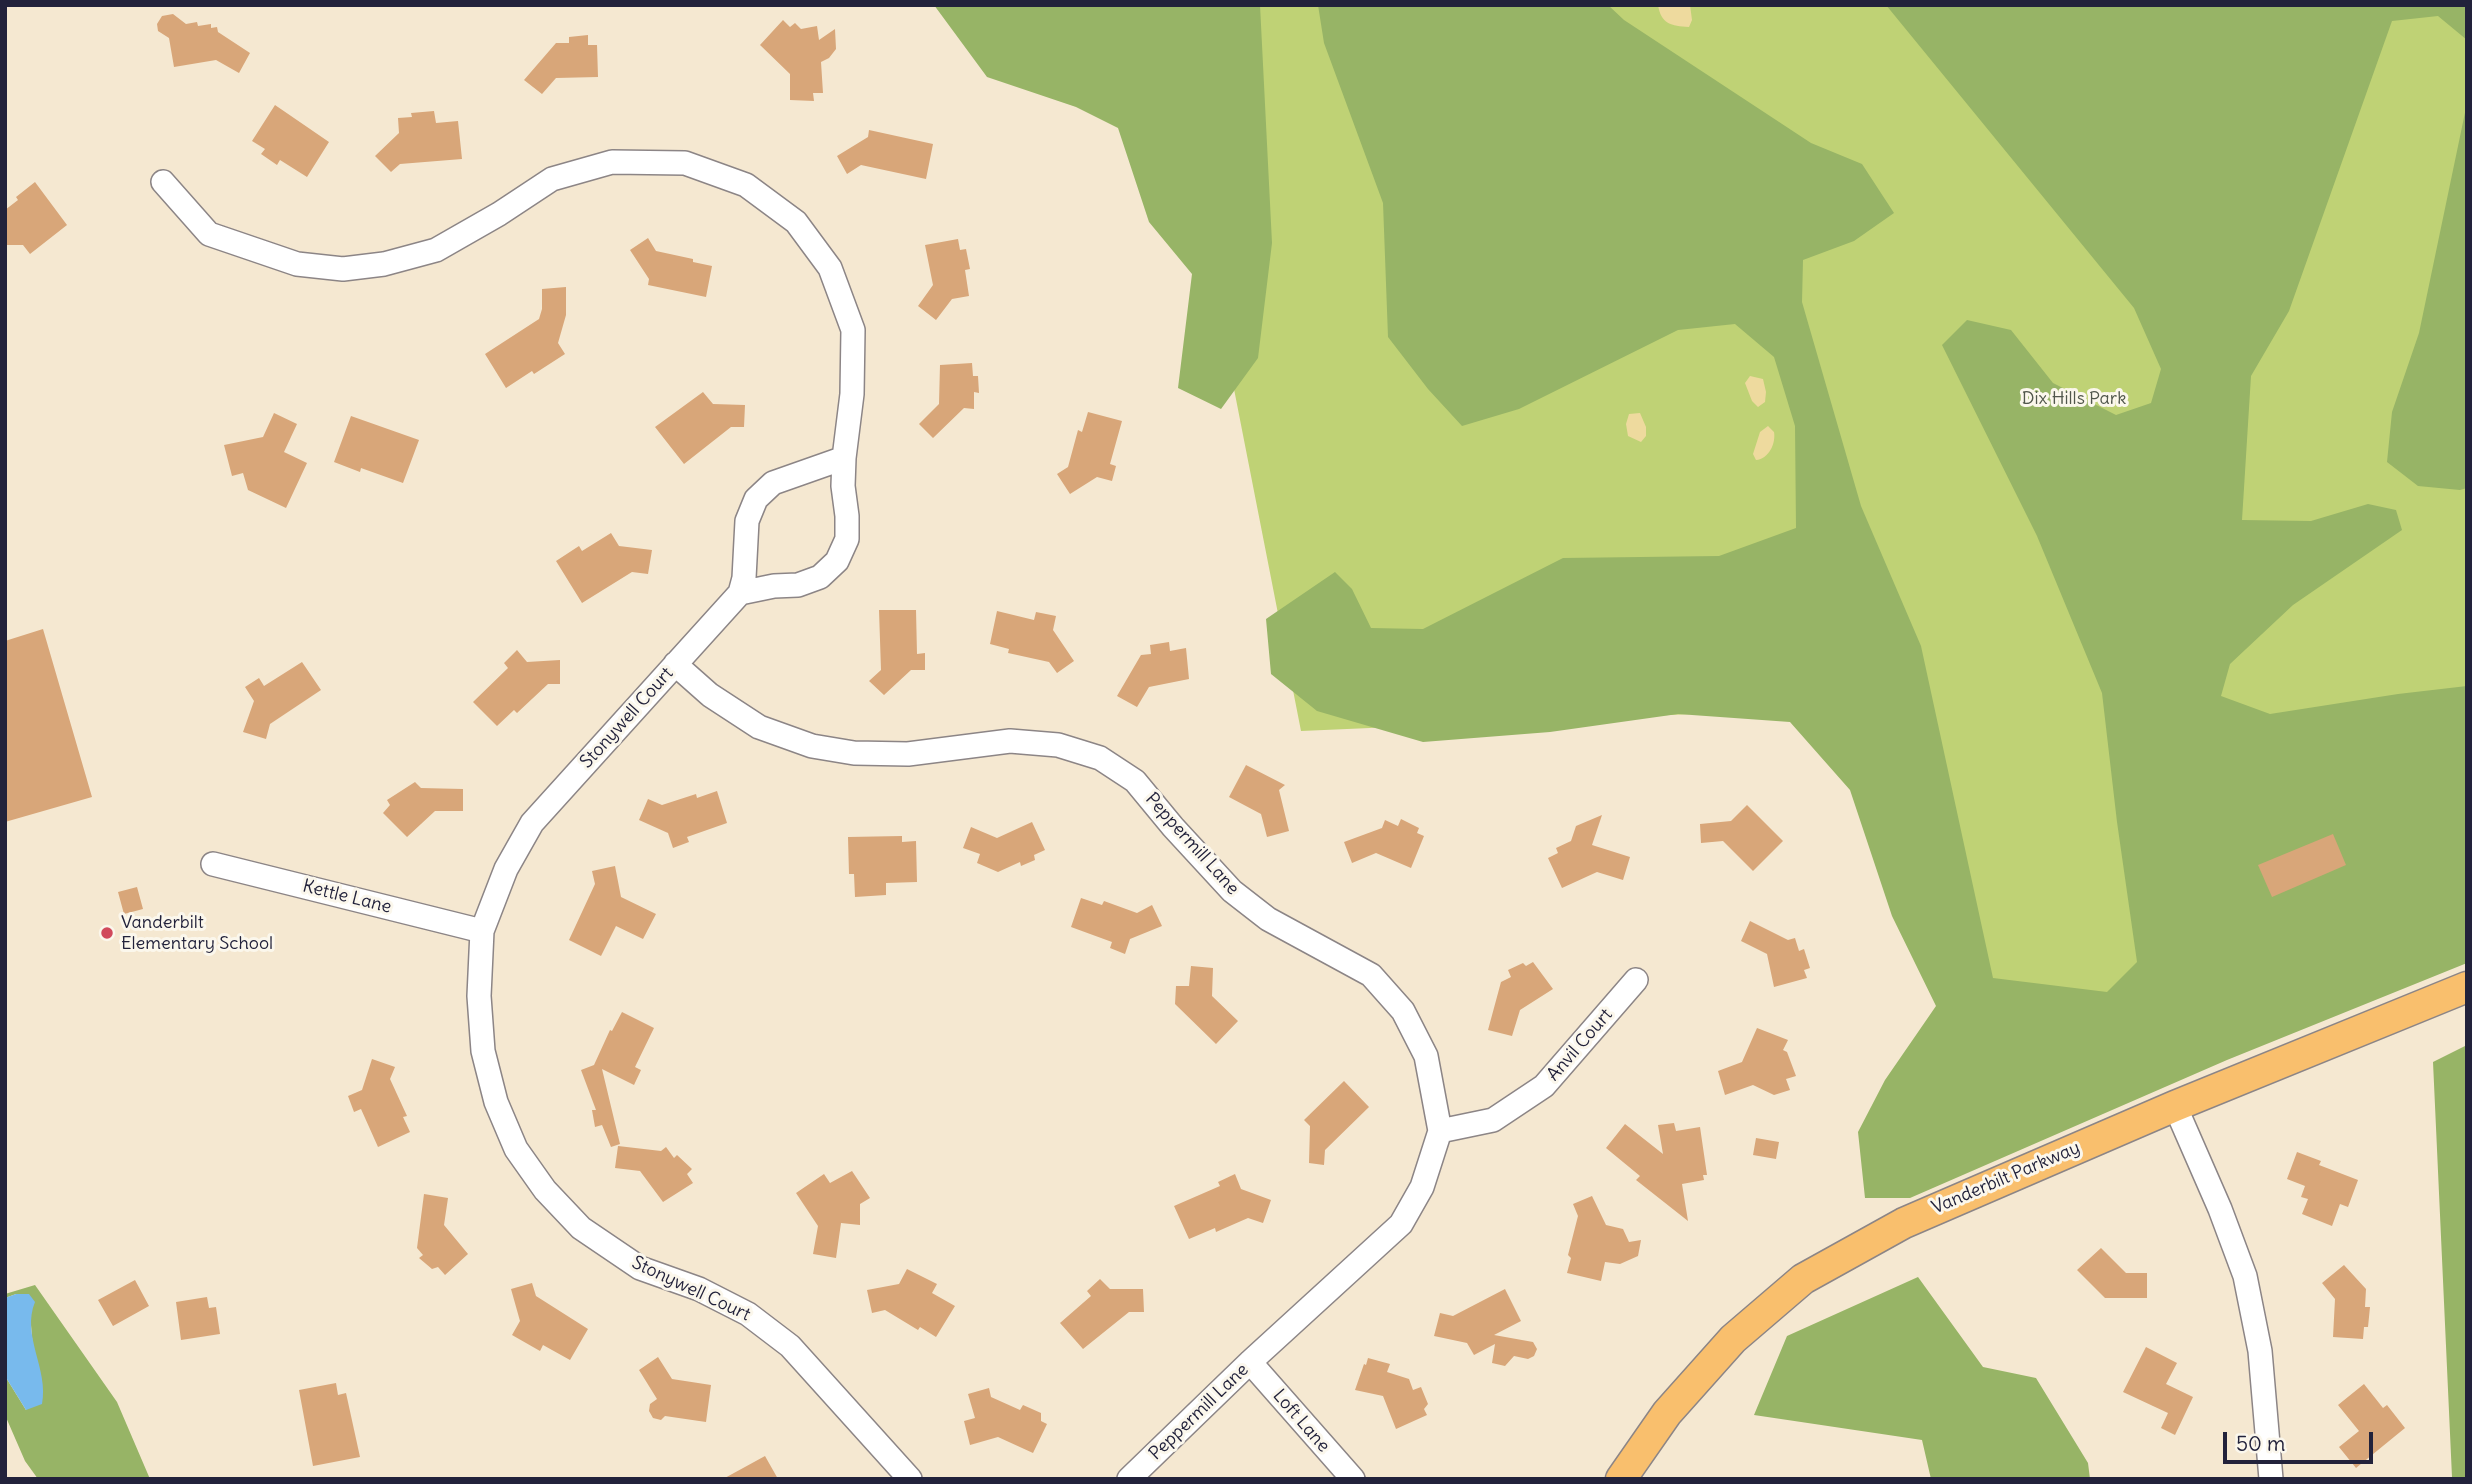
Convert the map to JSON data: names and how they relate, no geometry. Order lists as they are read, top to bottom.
{
  "streets": {
    "main road": ["Vanderbilt Parkway"],
    "street": [
      "Stonywell Court",
      "Peppermill Lane",
      "Kettle Lane",
      "Anvil Court",
      "Loft Lane"
    ]
  },
  "crossings": [
    ["Stonywell Court", "Peppermill Lane"],
    ["Stonywell Court", "Kettle Lane"],
    ["Peppermill Lane", "Anvil Court"],
    ["Peppermill Lane", "Loft Lane"]
  ],
  "parks": ["Dix Hills Park"],
  "places": ["Vanderbilt Elementary School"],
  "scale_bar": "50 m"
}
